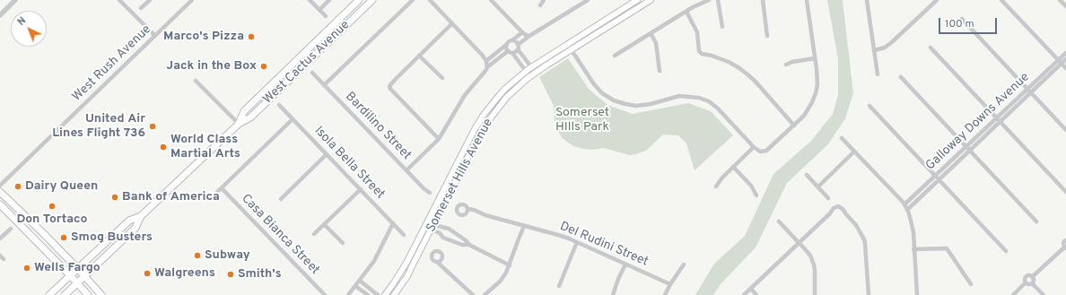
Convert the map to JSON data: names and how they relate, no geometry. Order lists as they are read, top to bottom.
{
  "streets": {
    "main road": ["West Cactus Avenue", "Somerset Hills Avenue"],
    "street": [
      "West Rush Avenue",
      "Galloway Downs Avenue",
      "Bardilino Street",
      "Isola Bella Street",
      "Casa Bianca Street",
      "Del Rudini Street"
    ]
  },
  "parks": ["Somerset HIlls Park"],
  "places": [
    "Marco's Pizza",
    "Jack in the Box",
    "United Air Lines Flight 736",
    "World Class Martial Arts",
    "Dairy Queen",
    "Bank of America",
    "Don Tortaco",
    "Smog Busters",
    "Subway",
    "Wells Fargo",
    "Walgreens",
    "Smith's"
  ],
  "scale_bar": "100 m",
  "north": "top left"
}
